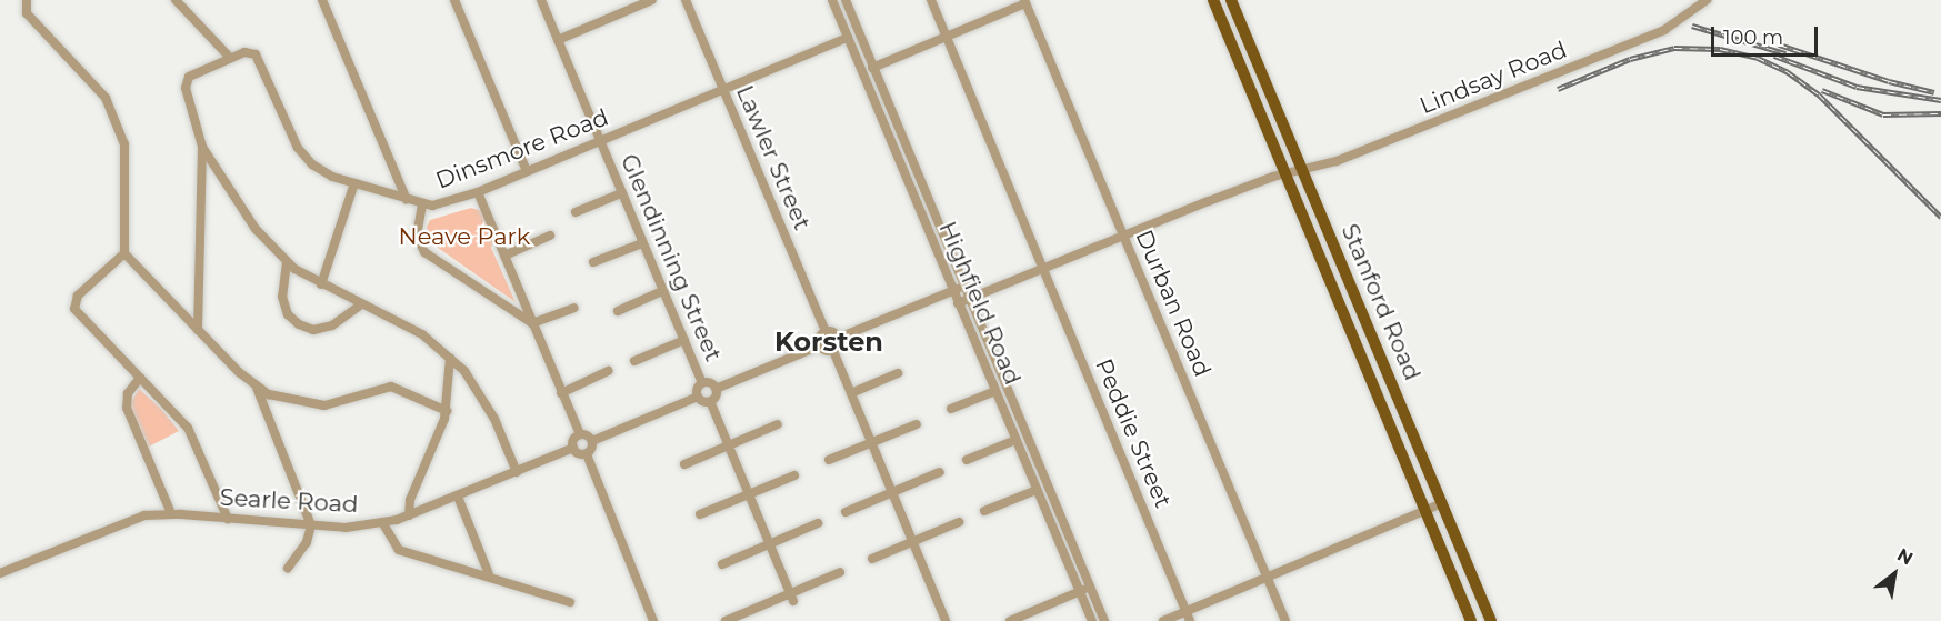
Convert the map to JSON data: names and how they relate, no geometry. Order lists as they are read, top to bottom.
{
  "streets": {
    "main road": ["Stanford Road"],
    "street": [
      "Lindsay Road",
      "Dinsmore Road",
      "Lawler Street",
      "Glendinning Street",
      "Highfield Road",
      "Durban Road",
      "Peddie Street",
      "Searle Road"
    ]
  },
  "crossings": [
    ["Lindsay Road", "Stanford Road"],
    ["Lindsay Road", "Highfield Road"],
    ["Lindsay Road", "Durban Road"],
    ["Lindsay Road", "Peddie Street"],
    ["Dinsmore Road", "Lawler Street"],
    ["Dinsmore Road", "Glendinning Street"],
    ["Dinsmore Road", "Highfield Road"]
  ],
  "districts": ["Korsten"],
  "parks": ["Neave Park"],
  "scale_bar": "100 m",
  "north": "top right"
}
